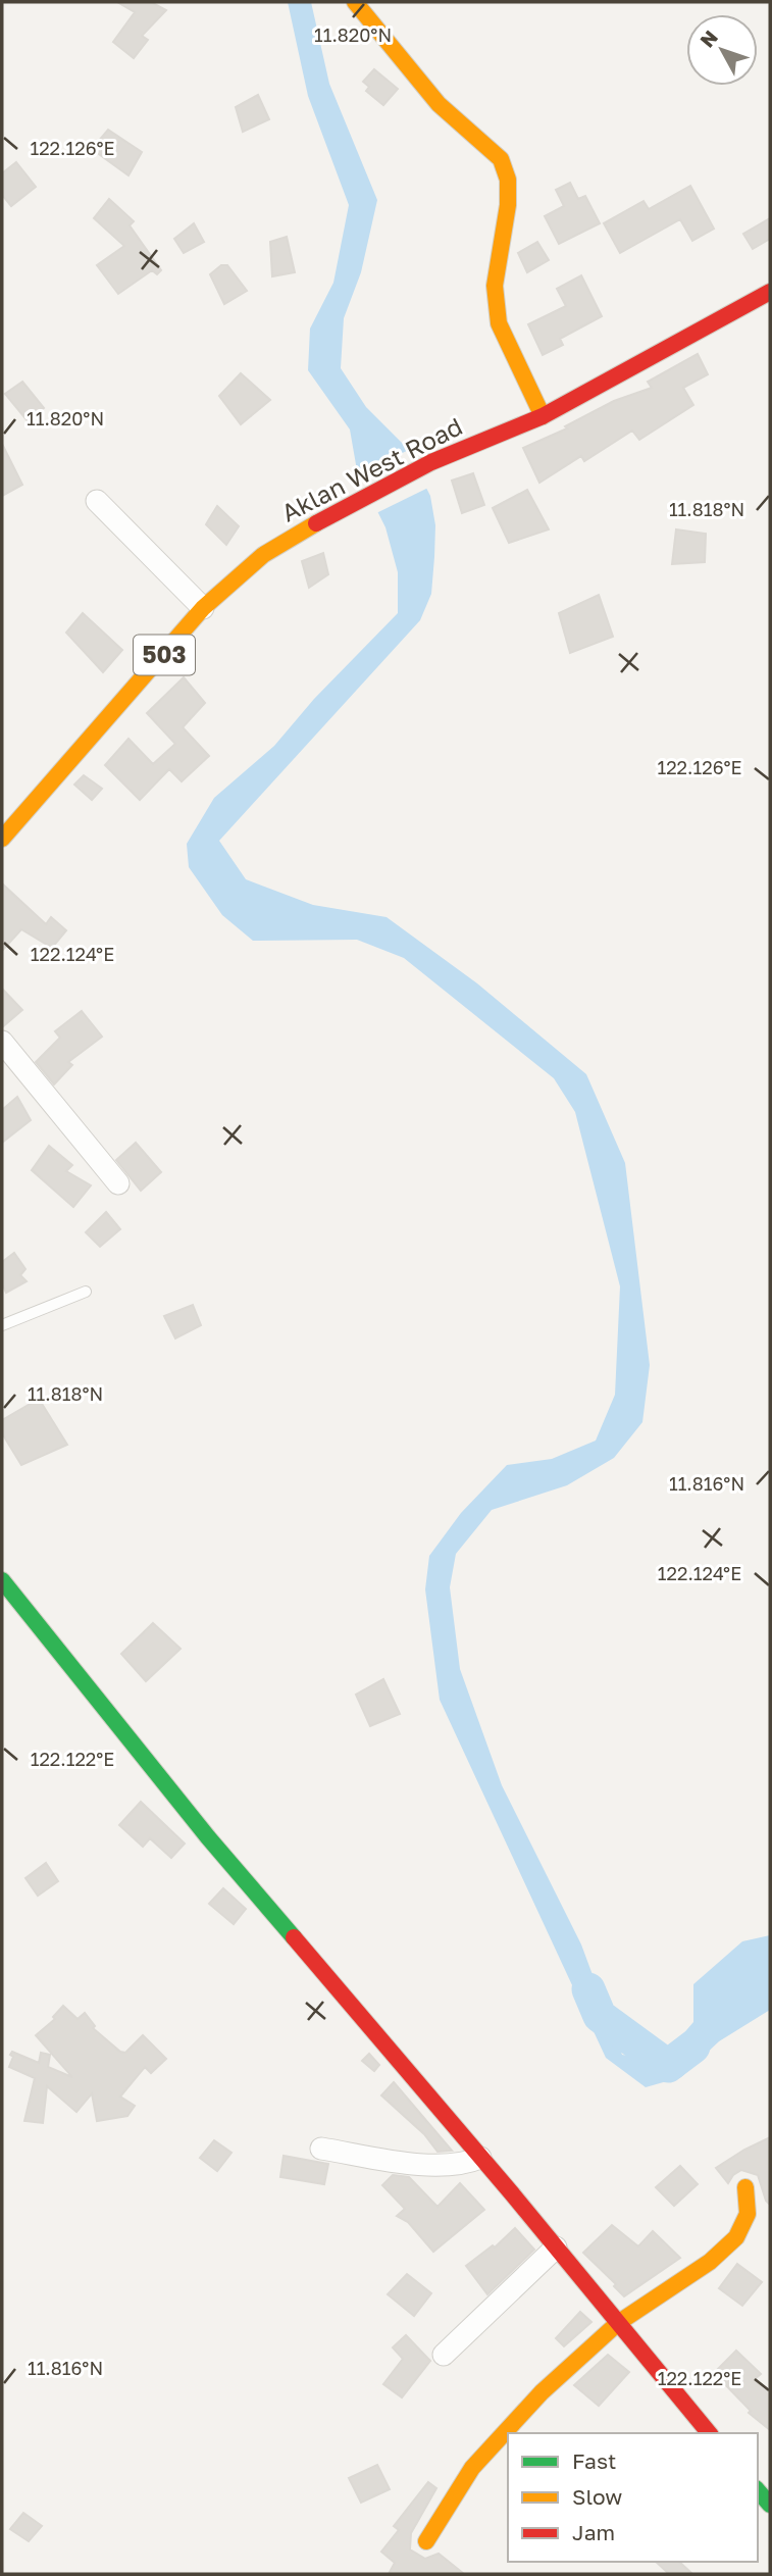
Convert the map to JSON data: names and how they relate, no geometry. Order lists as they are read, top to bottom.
{
  "streets": {
    "street": ["Aklan West Road", "503"]
  },
  "legend": ["Fast", "Slow", "Jam"],
  "north": "top left",
  "coordinates": [
    "11.820°N",
    "122.126°E",
    "11.818°N",
    "122.124°E",
    "11.816°N",
    "122.122°E"
  ]
}
